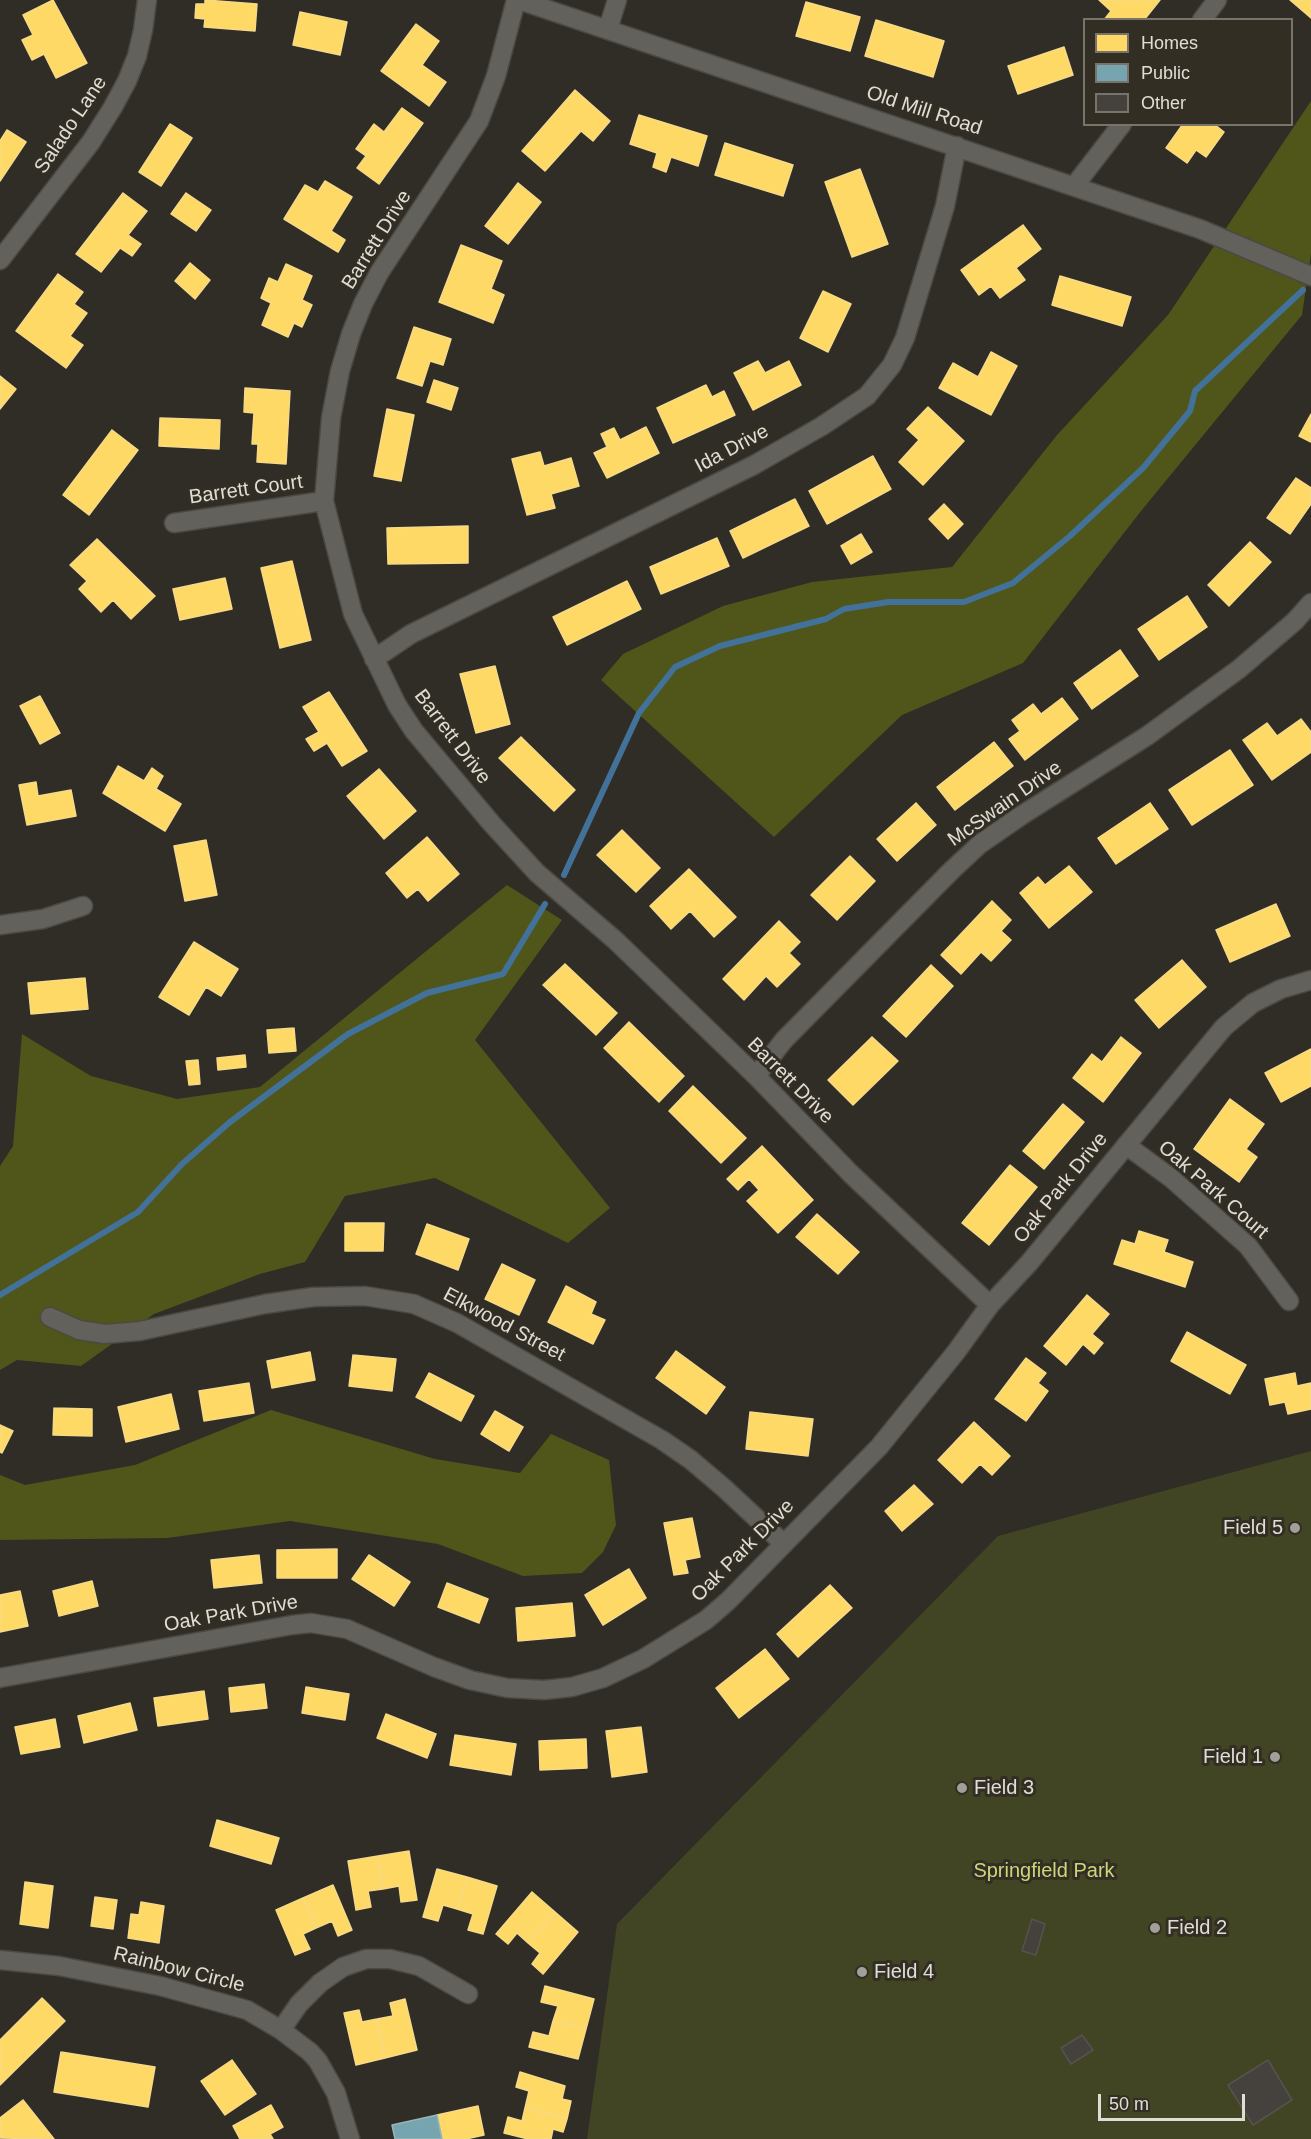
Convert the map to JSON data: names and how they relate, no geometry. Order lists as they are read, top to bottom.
{
  "streets": {
    "street": [
      "Old Mill Road",
      "Salado Lane",
      "Barrett Drive",
      "Ida Drive",
      "Barrett Court",
      "McSwain Drive",
      "Oak Park Drive",
      "Oak Park Court",
      "Elkwood Street",
      "Rainbow Circle"
    ]
  },
  "crossings": [
    ["Old Mill Road", "Barrett Drive"],
    ["Old Mill Road", "Ida Drive"],
    ["Barrett Drive", "Ida Drive"],
    ["Barrett Drive", "Barrett Court"],
    ["Barrett Drive", "McSwain Drive"],
    ["Barrett Drive", "Oak Park Drive"],
    ["Oak Park Drive", "Oak Park Court"],
    ["Oak Park Drive", "Elkwood Street"]
  ],
  "parks": ["Springfield Park"],
  "places": [
    "Field 5",
    "Field 1",
    "Field 3",
    "Field 2",
    "Field 4"
  ],
  "legend": ["Homes", "Public", "Other"],
  "scale_bar": "50 m"
}
